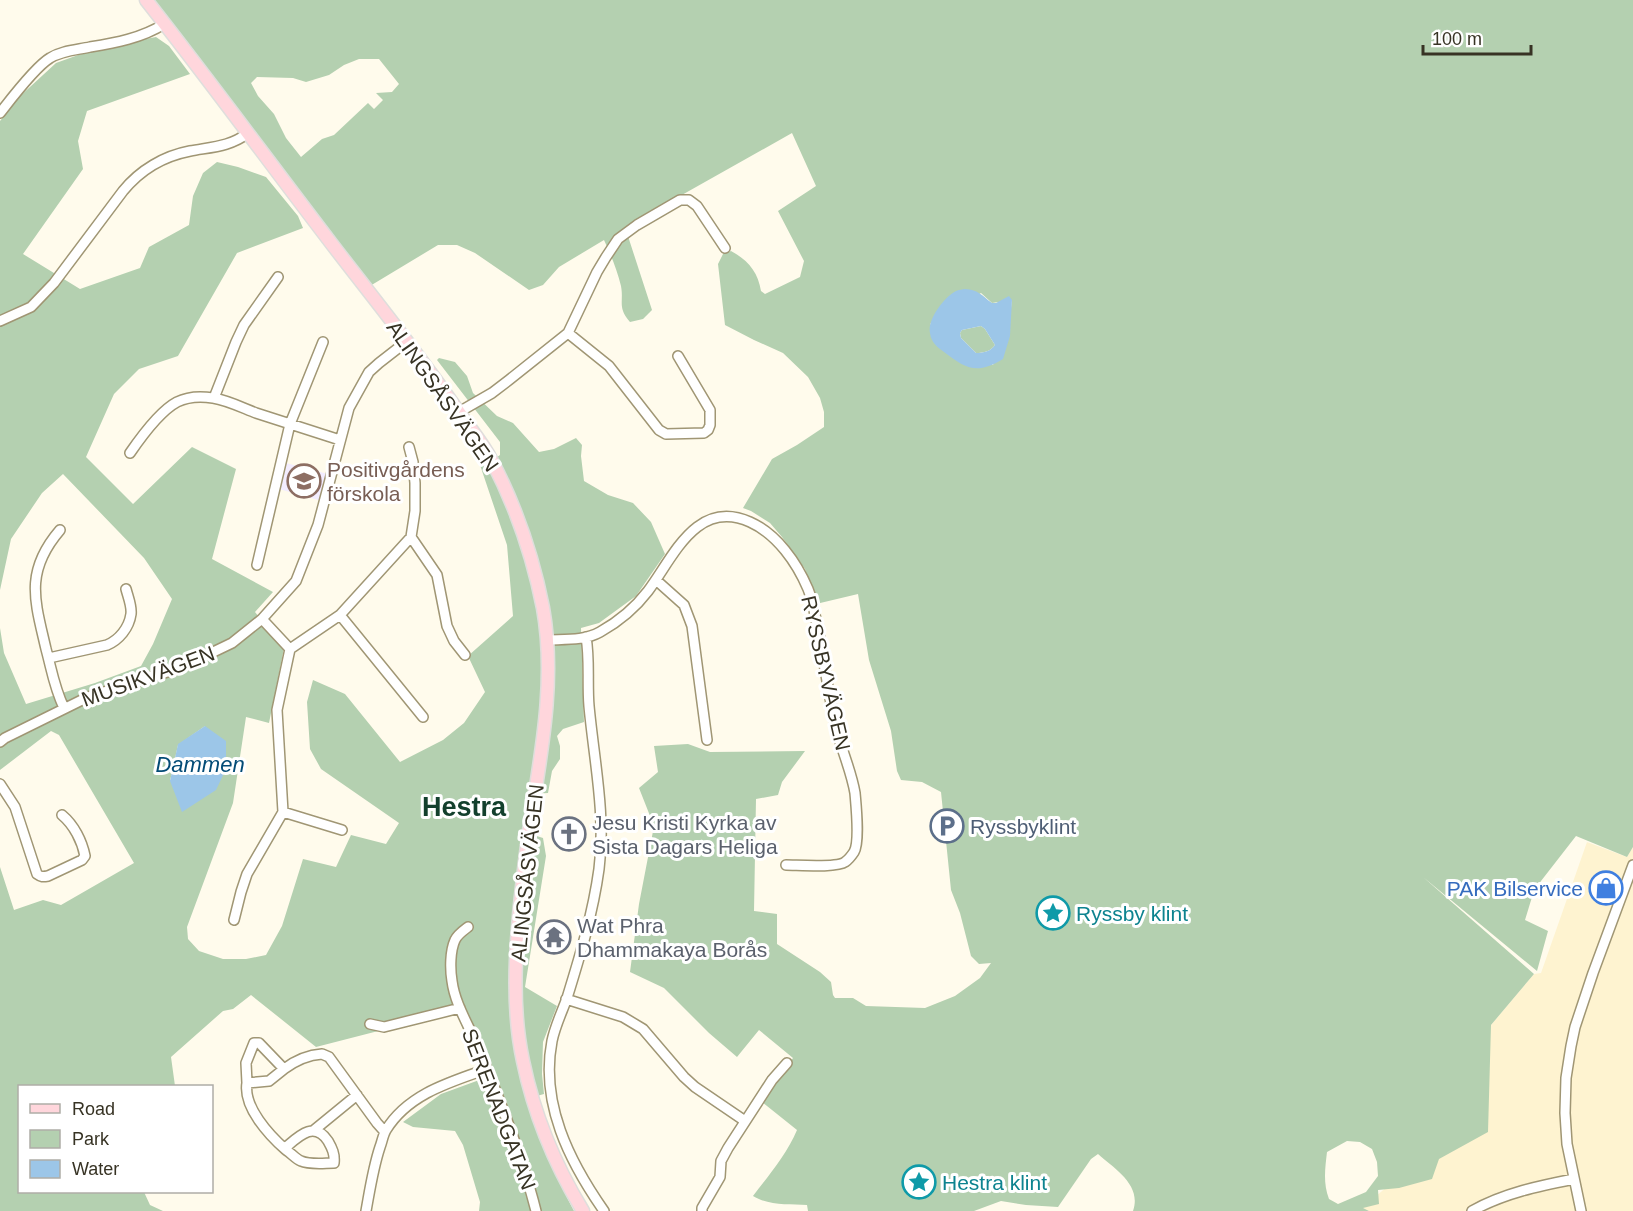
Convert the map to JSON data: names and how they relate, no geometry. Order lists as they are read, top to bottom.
{
  "streets": {
    "main road": ["ALINGSÅSVÄGEN"],
    "street": ["RYSSBYVÄGEN", "MUSIKVÄGEN", "SERENADGATAN"]
  },
  "crossings": [
    ["ALINGSÅSVÄGEN", "RYSSBYVÄGEN"],
    ["ALINGSÅSVÄGEN", "MUSIKVÄGEN"]
  ],
  "districts": ["Hestra"],
  "water": ["Dammen"],
  "places": {
    "school or university": ["Positivgårdens förskola"],
    "parking": ["Ryssbyklint"],
    "church": ["Jesu Kristi Kyrka av Sista Dagars Heliga"],
    "shop": ["PAK Bilservice"],
    "place": ["Ryssby klint", "Hestra klint"],
    "temple": ["Wat Phra Dhammakaya Borås"]
  },
  "legend": ["Road", "Park", "Water"],
  "scale_bar": "100 m"
}
